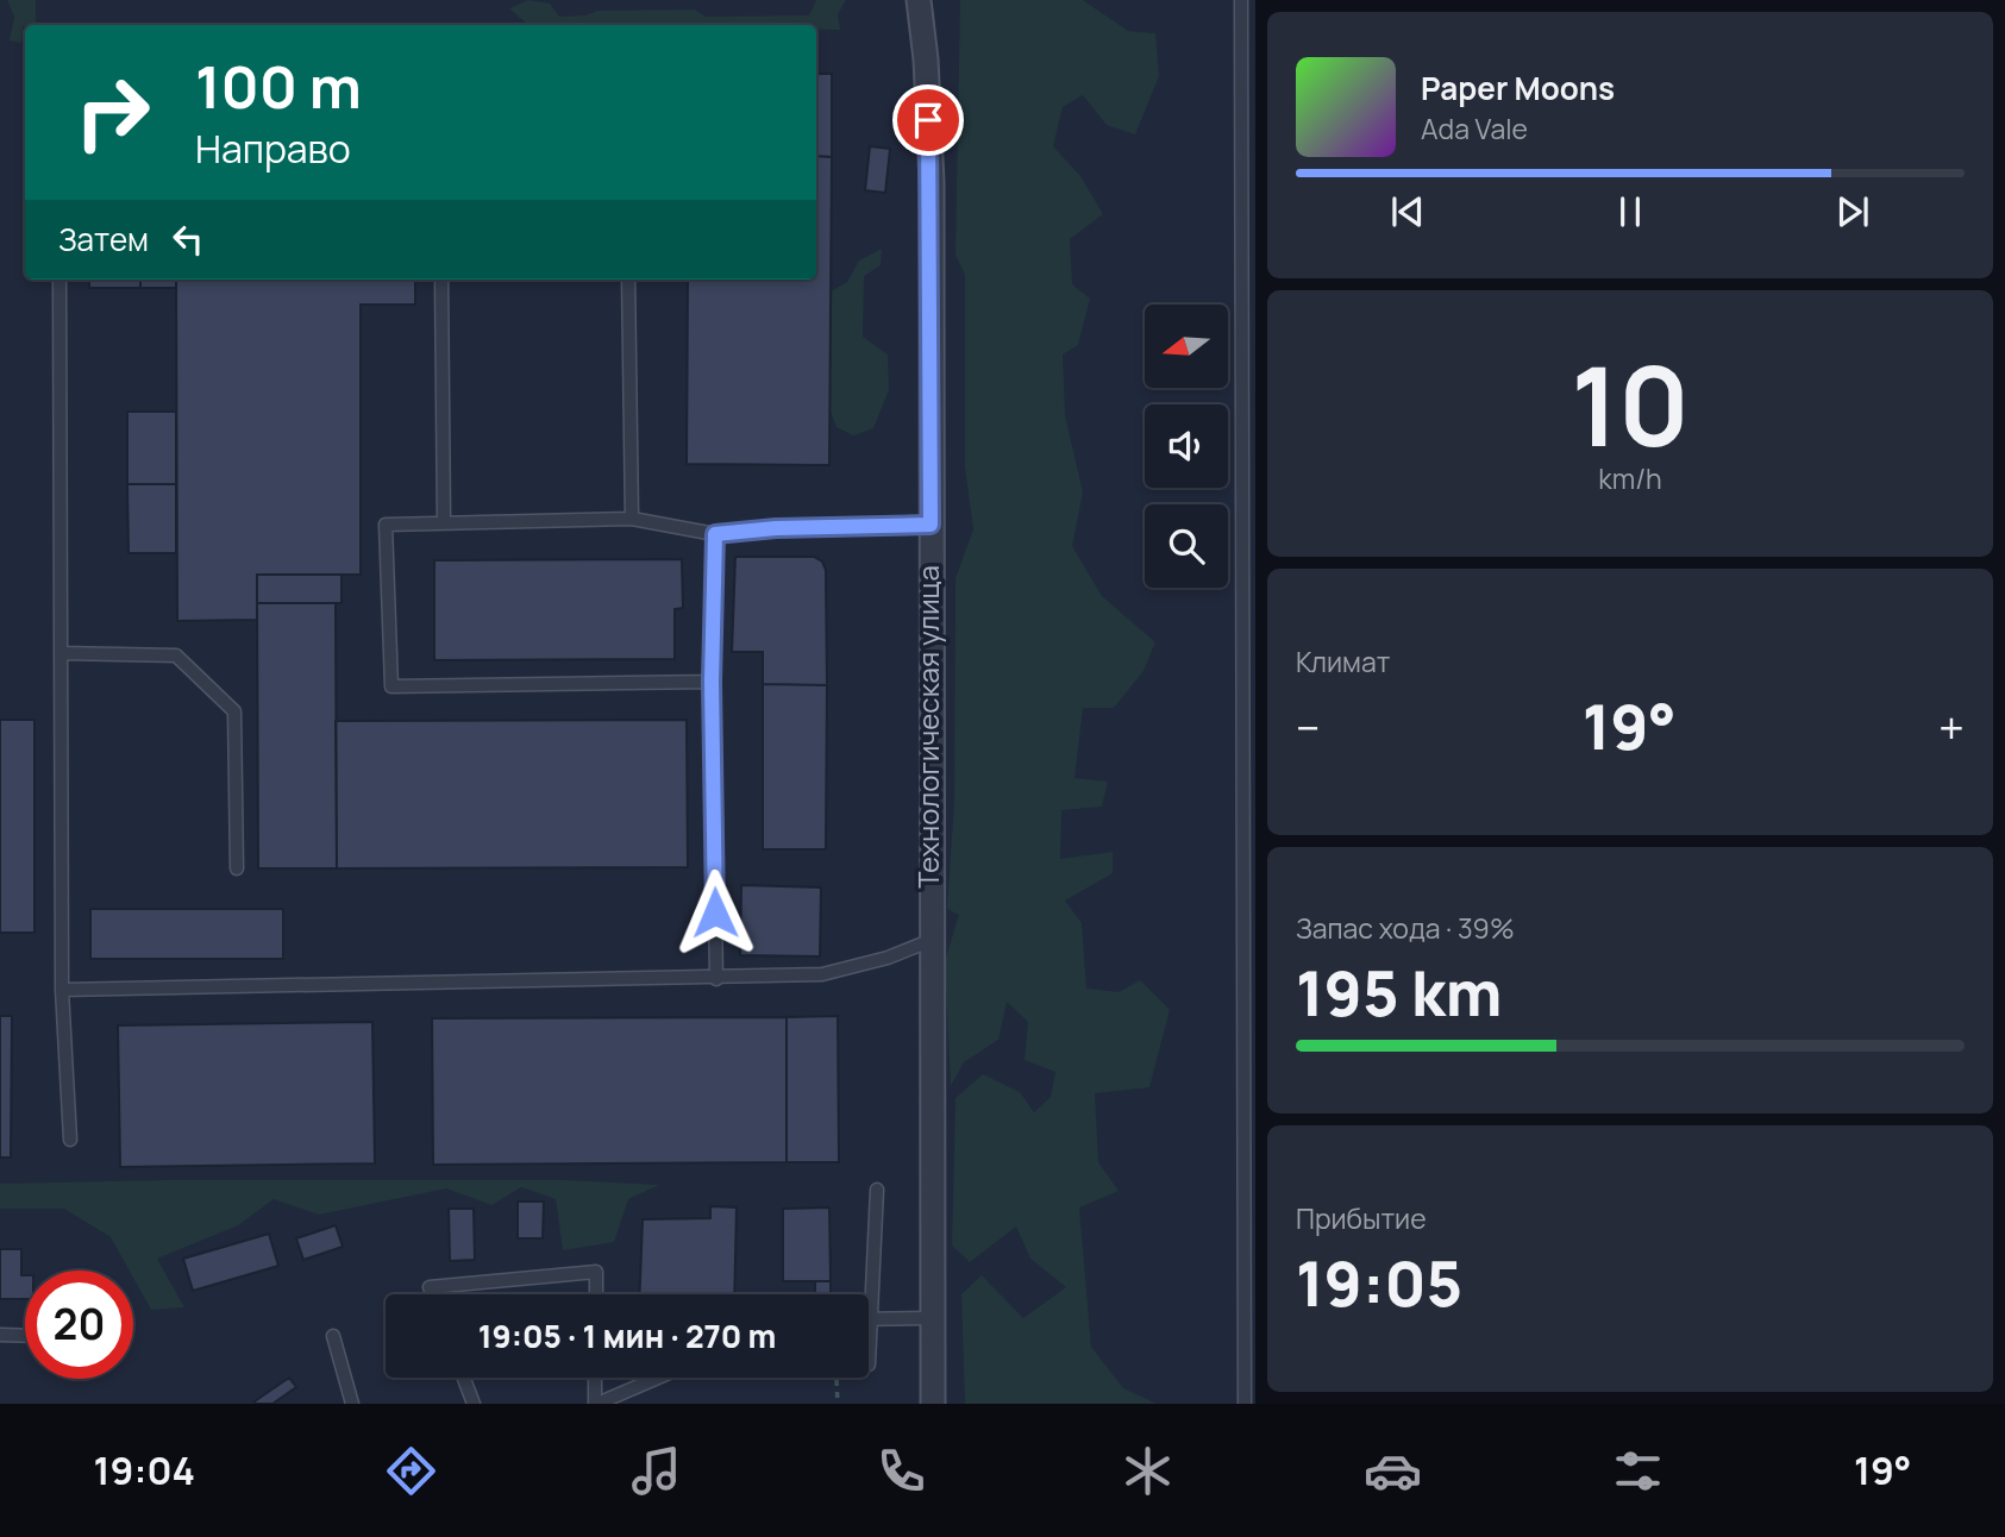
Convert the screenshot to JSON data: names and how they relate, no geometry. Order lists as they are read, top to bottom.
{
  "streets": {
    "street": ["Технологическая улица"]
  },
  "north": "left",
  "page": {
    "turn": ["100 m", "Направо"],
    "song": ["Paper Moons", "Ada Vale"],
    "then": "Затем",
    "tile": [
      ["10", "km/h"],
      "Климат",
      ["Запас хода · 39%", "195 km"],
      ["Прибытие", "19:05"]
    ],
    "heat": ["−", "19°", "+"],
    "limit": "20",
    "trip": "19:05 · 1 мин · 270 m",
    "tabs": ["19:04", "19°"]
  }
}
